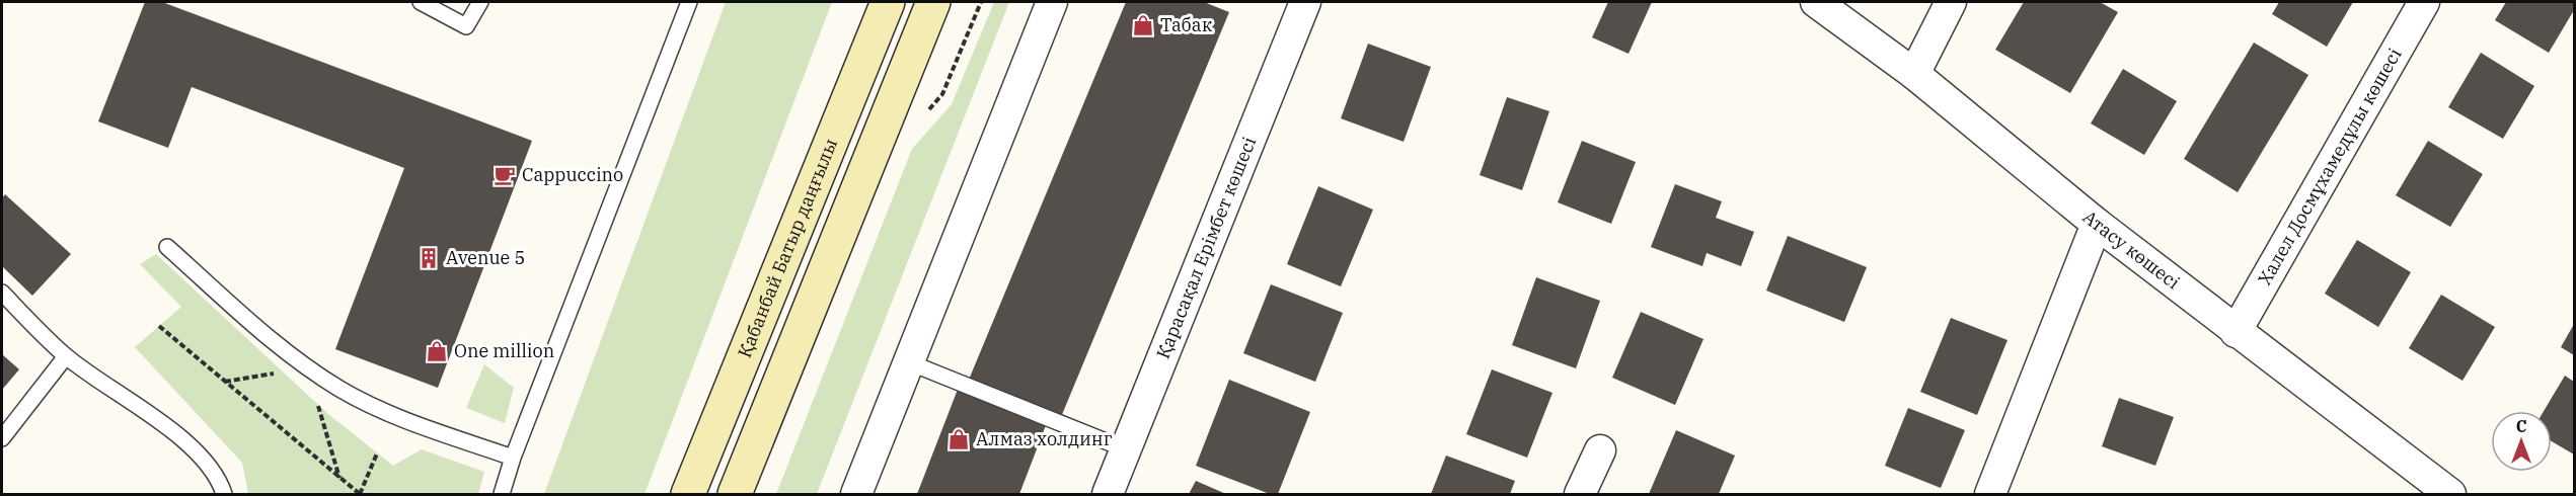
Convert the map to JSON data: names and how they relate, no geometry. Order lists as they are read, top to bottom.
{
  "streets": {
    "main road": ["Қабанбай Батыр даңғылы"],
    "street": ["Халел Досмұхамедұлы көшесі", "Қарасақал Ерімбет көшесі", "Атасу көшесі"]
  },
  "crossings": [
    ["Халел Досмұхамедұлы көшесі", "Атасу көшесі"]
  ],
  "places": {
    "shop": ["Табак", "One million", "Алмаз холдинг"],
    "cafe": ["Cappuccino"],
    "building": ["Avenue 5"]
  },
  "north": "top"
}
